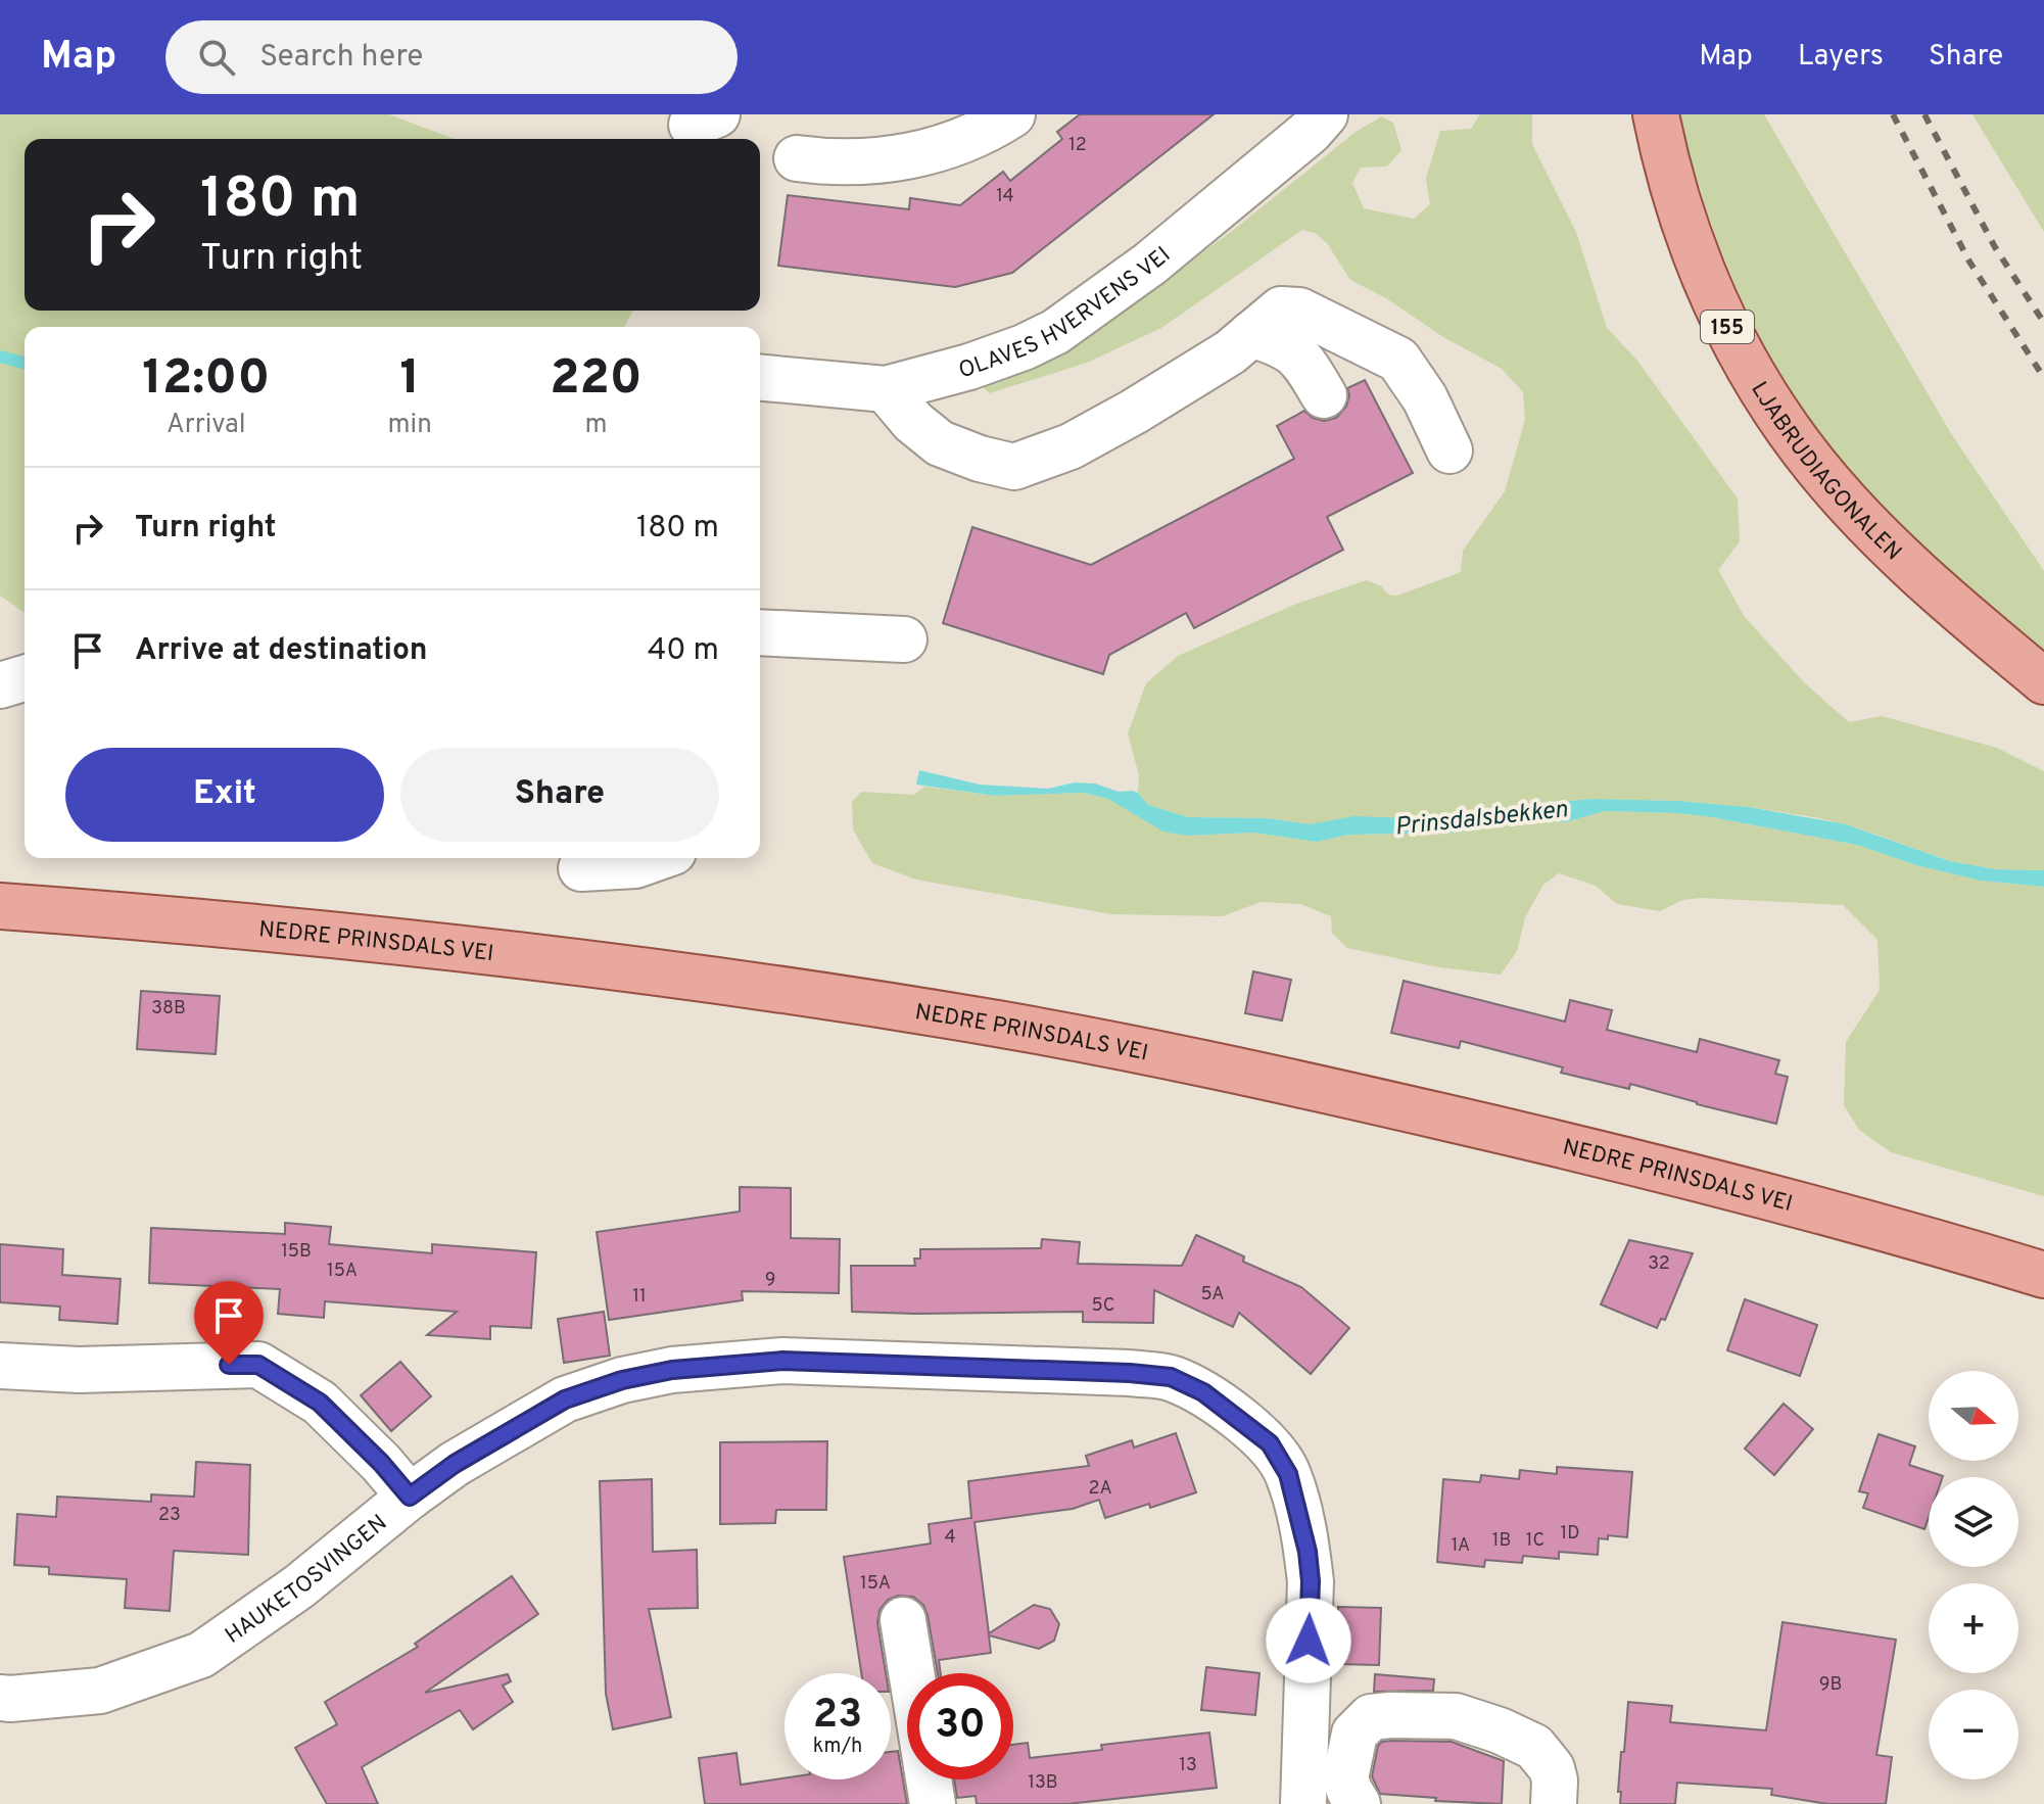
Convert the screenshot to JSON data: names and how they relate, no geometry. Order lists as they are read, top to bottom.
{
  "streets": {
    "main road": ["155", "LJABRUDIAGONALEN", "NEDRE PRINSDALS VEI"],
    "street": ["OLAVES HVERVENS VEI", "HAUKETOSVINGEN"]
  },
  "water": ["Prinsdalsbekken"],
  "house_numbers": [
    "12",
    "14",
    "38B",
    "15B",
    "32",
    "15A",
    "9",
    "5A",
    "11",
    "5C",
    "2A",
    "23",
    "1D",
    "4",
    "1B",
    "1C",
    "1A",
    "15A",
    "9B",
    "13",
    "13B"
  ],
  "north": "right",
  "page": {
    "header": "Map",
    "search": "Search here",
    "nav": ["Map", "Layers", "Share"],
    "turn": ["180 m", "Turn right"],
    "eta": [
      "12:00",
      "Arrival",
      "1",
      "min",
      "220",
      "m"
    ],
    "list": [
      {
        "name": "Turn right",
        "value": "180 m"
      },
      {
        "name": "Arrive at destination",
        "value": "40 m"
      }
    ],
    "buttons": ["Exit", "Share"],
    "map_buttons": ["+", "−"],
    "speed": "23 km/h",
    "limit": "30"
  }
}
